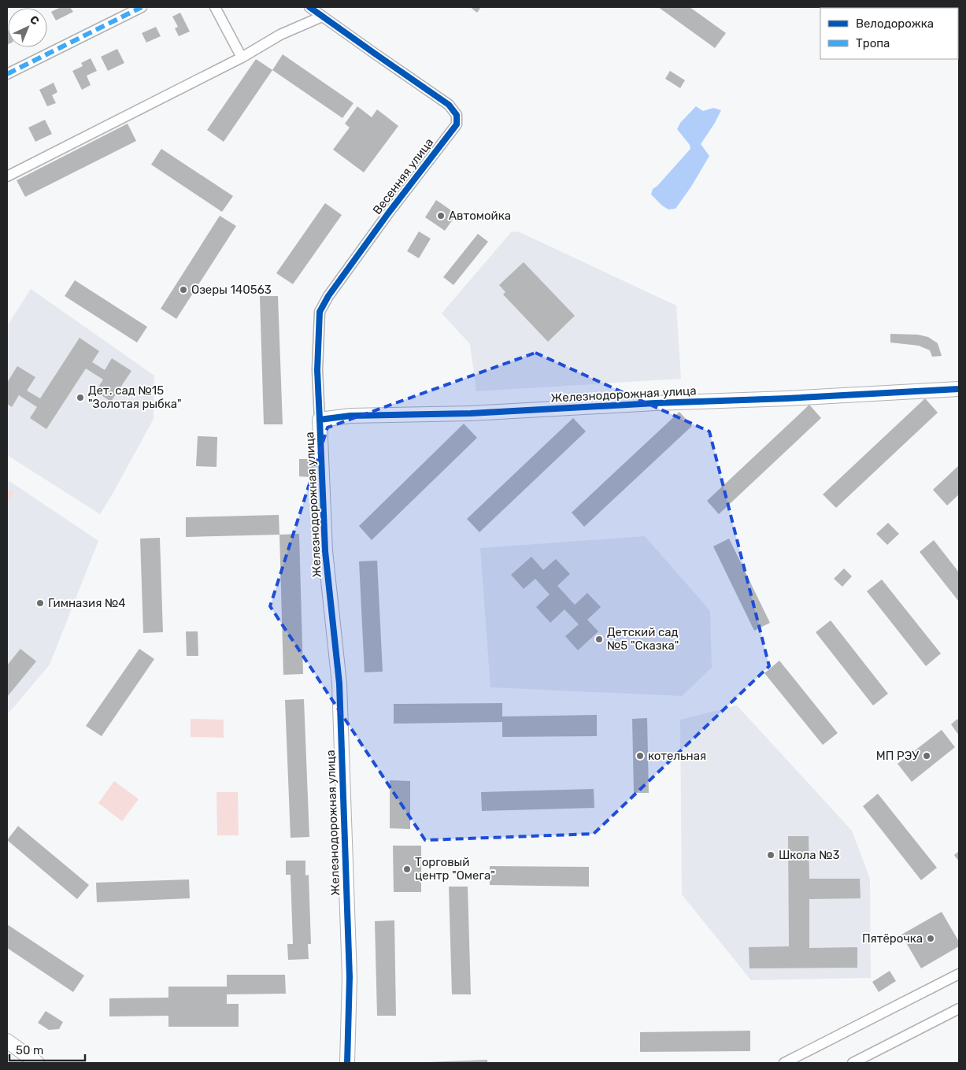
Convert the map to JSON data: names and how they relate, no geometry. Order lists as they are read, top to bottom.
{
  "streets": {
    "street": ["Весенняя улица", "Железнодорожная улица"]
  },
  "crossings": [
    ["Весенняя улица", "Железнодорожная улица"]
  ],
  "places": [
    "Автомойка",
    "Озеры 140563",
    "Дет. сад №15 \"Золотая рыбка\"",
    "Гимназия №4",
    "Детский сад №5 \"Сказка\"",
    "котельная",
    "МП РЭУ",
    "Школа №3",
    "Торговый центр \"Омега\"",
    "Пятёрочка"
  ],
  "legend": ["Велодорожка", "Тропа"],
  "scale_bar": "50 m",
  "north": "top right"
}
